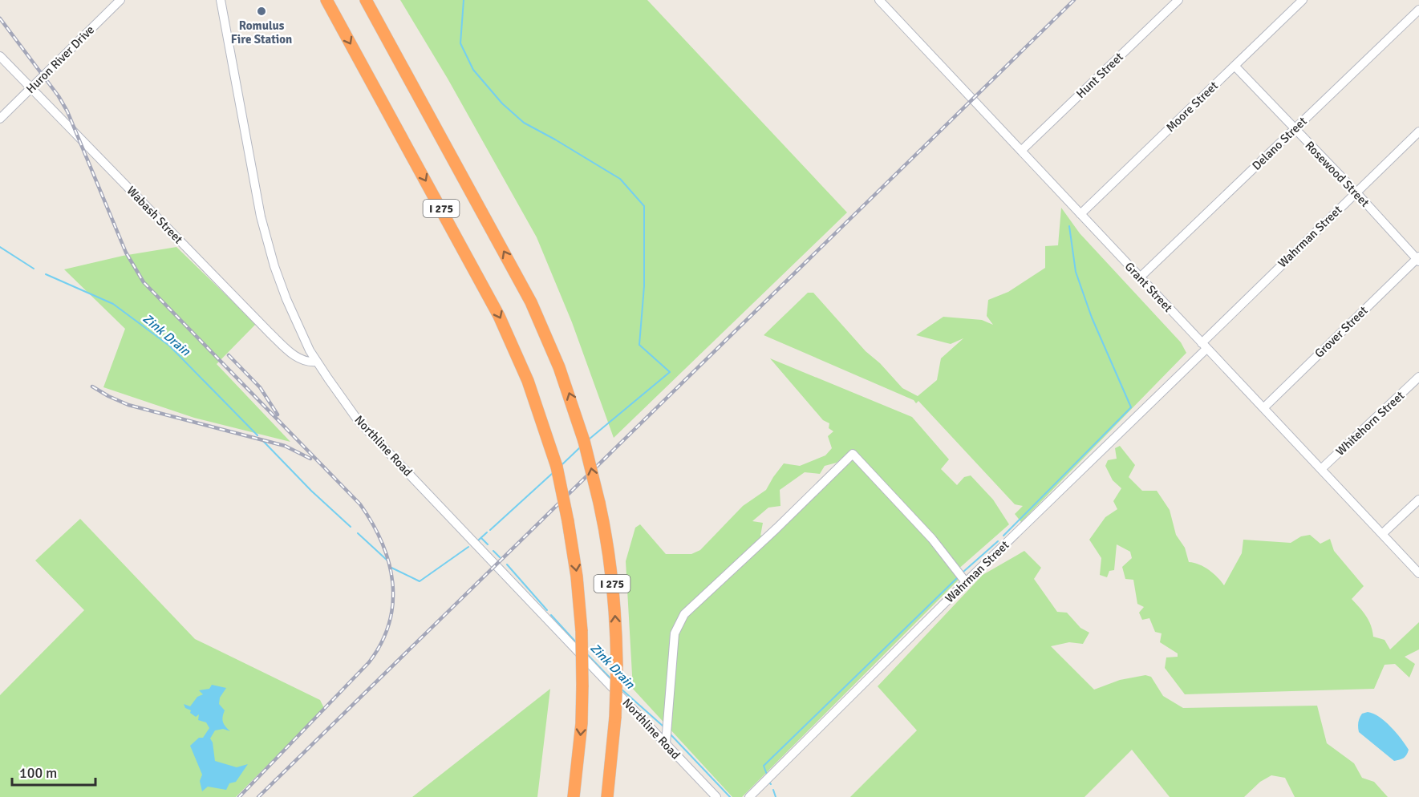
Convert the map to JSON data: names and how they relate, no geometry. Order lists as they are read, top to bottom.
{
  "streets": {
    "highway": ["I 275"],
    "street": [
      "Huron River Drive",
      "Hunt Street",
      "Moore Street",
      "Delano Street",
      "Rosewood Street",
      "Wabash Street",
      "Wahrman Street",
      "Grant Street",
      "Grover Street",
      "Whitehorn Street",
      "Northline Road"
    ]
  },
  "crossings": [
    ["Huron River Drive", "Wabash Street"],
    ["Hunt Street", "Grant Street"],
    ["Moore Street", "Rosewood Street"],
    ["Moore Street", "Grant Street"],
    ["Delano Street", "Rosewood Street"],
    ["Delano Street", "Grant Street"],
    ["Rosewood Street", "Wahrman Street"],
    ["Rosewood Street", "Grover Street"],
    ["Wabash Street", "Northline Road"],
    ["Wahrman Street", "Grant Street"],
    ["Grant Street", "Grover Street"],
    ["Grant Street", "Whitehorn Street"]
  ],
  "water": ["Zink Drain"],
  "places": ["Romulus Fire Station"],
  "scale_bar": "100 m"
}
